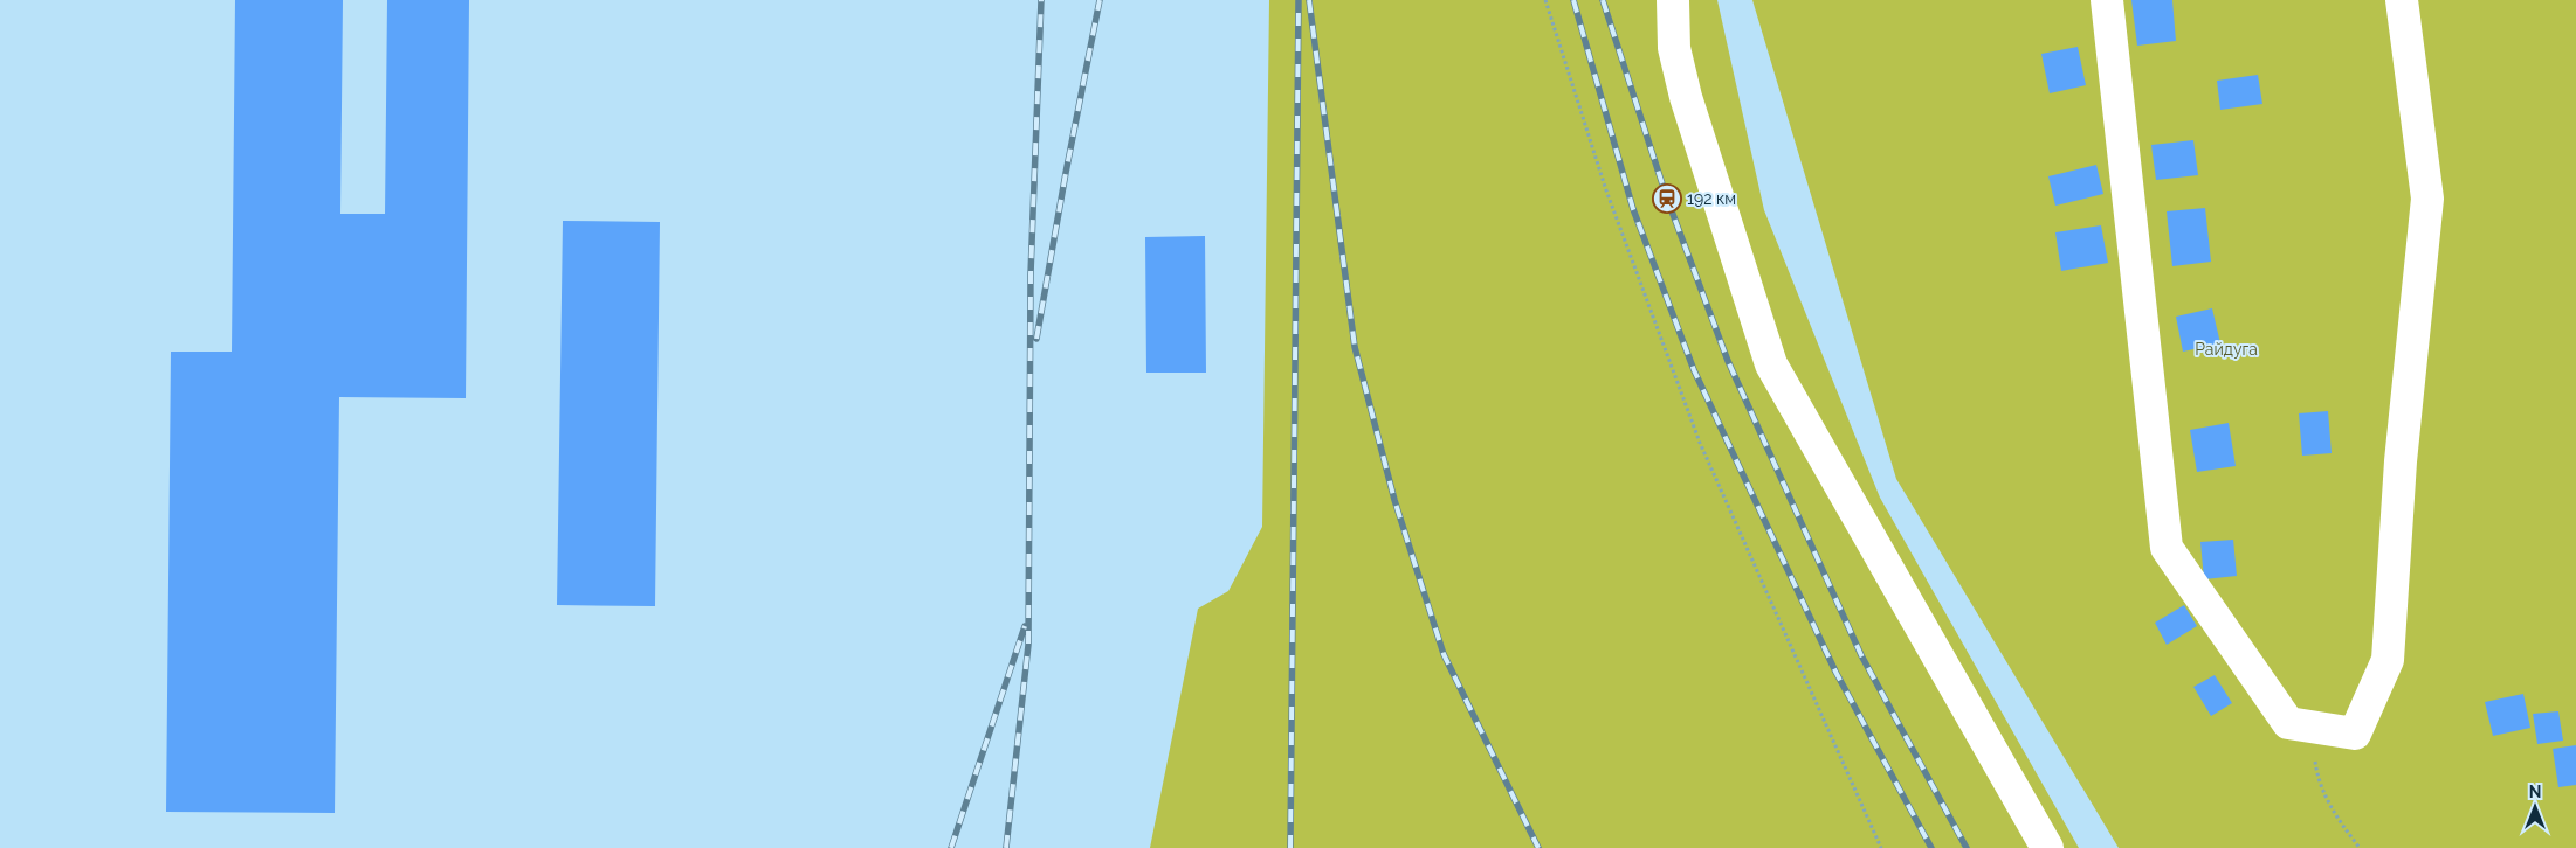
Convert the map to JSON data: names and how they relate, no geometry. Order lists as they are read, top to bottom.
{
  "parks": ["Райдуга"],
  "places": {
    "station": ["192 км"]
  },
  "north": "top"
}
